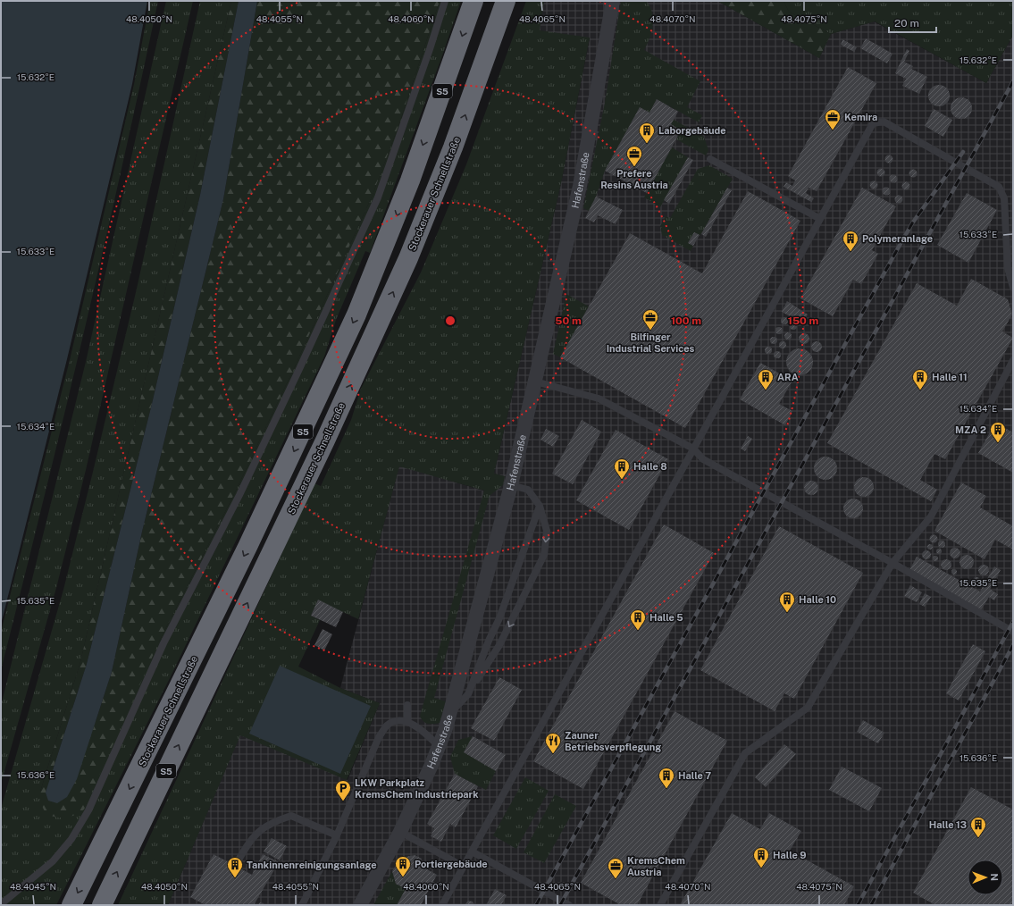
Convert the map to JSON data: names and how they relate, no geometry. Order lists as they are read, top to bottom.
{
  "streets": {
    "highway": ["S5", "Stockerauer Schnellstraße"],
    "street": ["Hafenstraße"]
  },
  "places": {
    "office": [
      "Kemira",
      "Prefere Resins Austria",
      "Bilfinger Industrial Services",
      "KremsChem Austria"
    ],
    "building": [
      "Laborgebäude",
      "Polymeranlage",
      "ARA",
      "Halle 11",
      "MZA 2",
      "Halle 8",
      "Halle 10",
      "Halle 5",
      "Halle 7",
      "Halle 13",
      "Halle 9",
      "Portiergebäude",
      "Tankinnenreinigungsanlage"
    ],
    "restaurant": ["Zauner Betriebsverpflegung"],
    "parking": ["LKW Parkplatz KremsChem Industriepark"]
  },
  "scale_bar": "20 m",
  "north": "right",
  "coordinates": [
    "48.4050°N",
    "48.4055°N",
    "48.4060°N",
    "48.4065°N",
    "48.4070°N",
    "48.4075°N",
    "15.632°E",
    "15.633°E",
    "15.634°E",
    "15.635°E",
    "15.636°E",
    "48.4045°N"
  ],
  "rings": ["50 m", "100 m", "150 m"]
}
